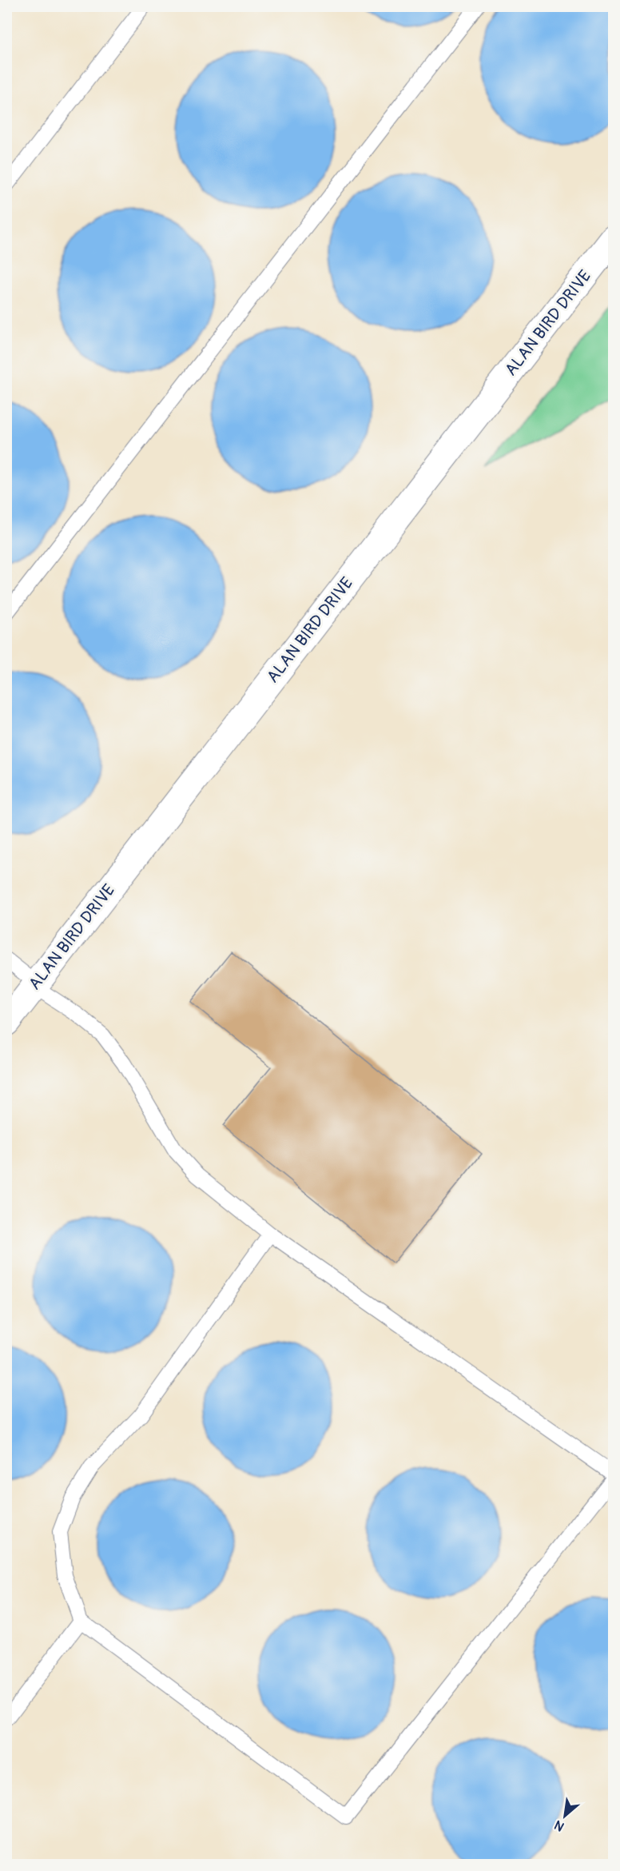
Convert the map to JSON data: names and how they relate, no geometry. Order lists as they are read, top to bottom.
{
  "streets": {
    "street": ["ALAN BIRD DRIVE"]
  },
  "north": "bottom left"
}
